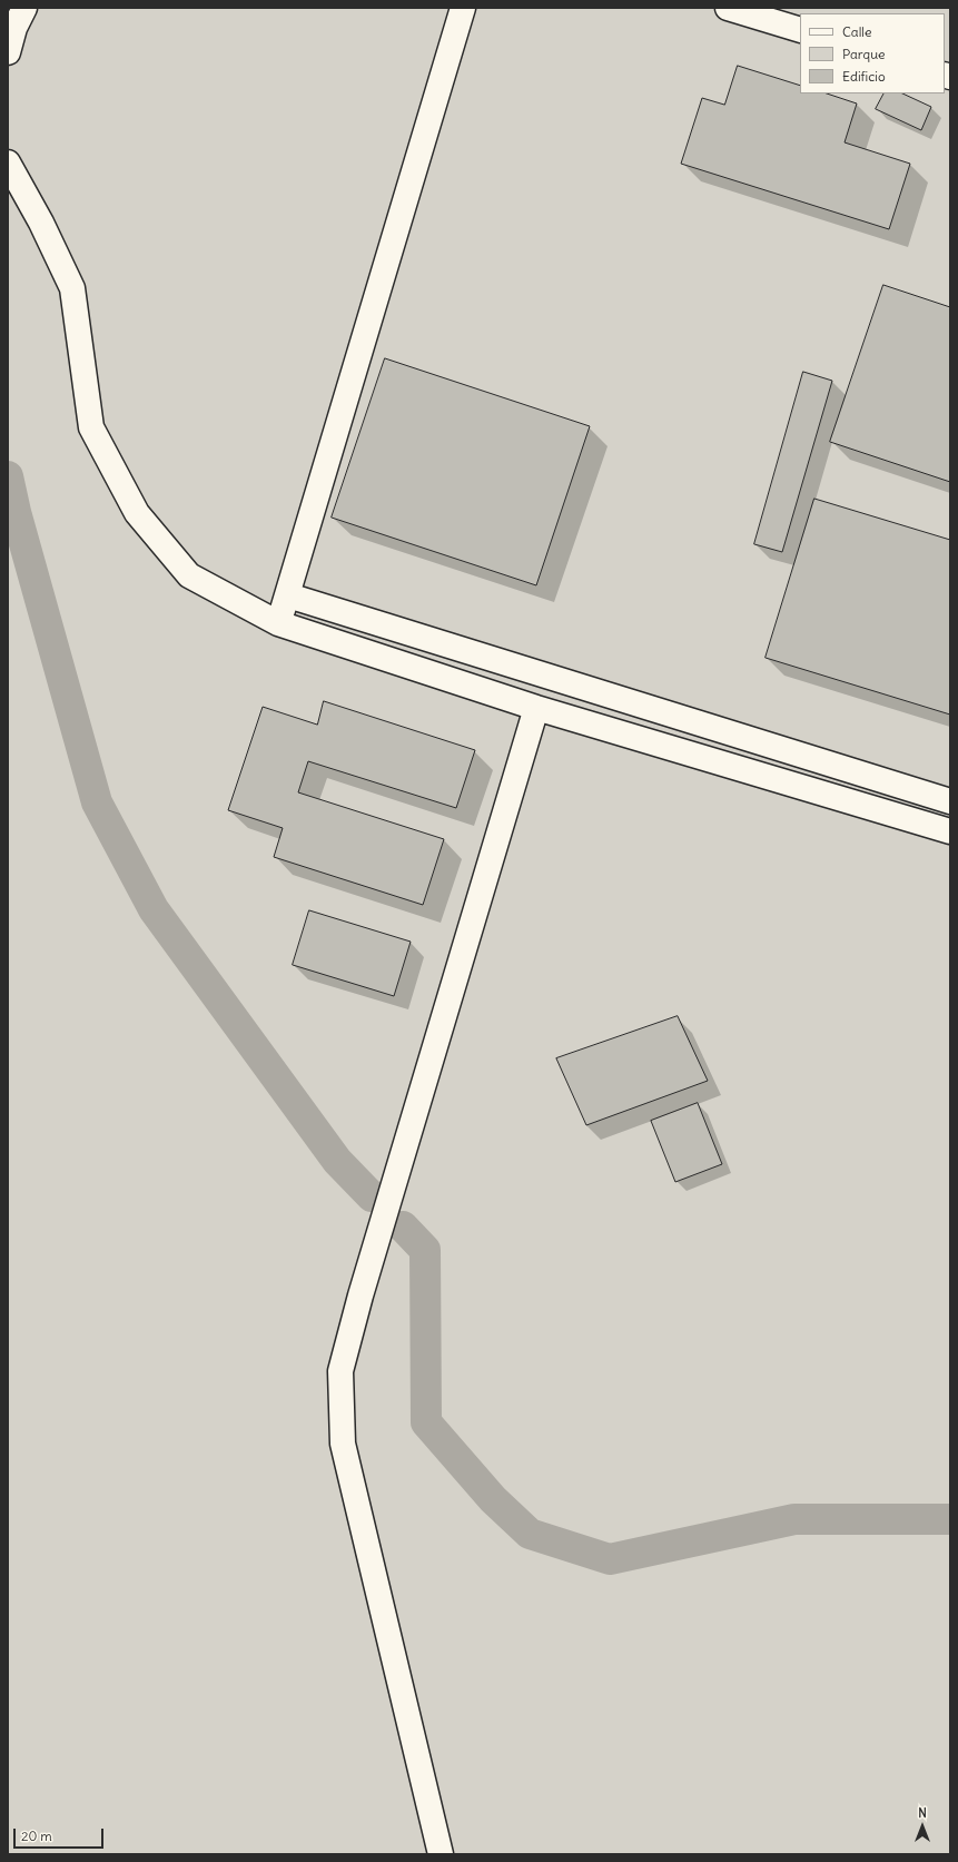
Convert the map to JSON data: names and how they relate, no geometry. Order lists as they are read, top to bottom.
{
  "legend": ["Calle", "Parque", "Edificio"],
  "scale_bar": "20 m",
  "north": "top"
}
